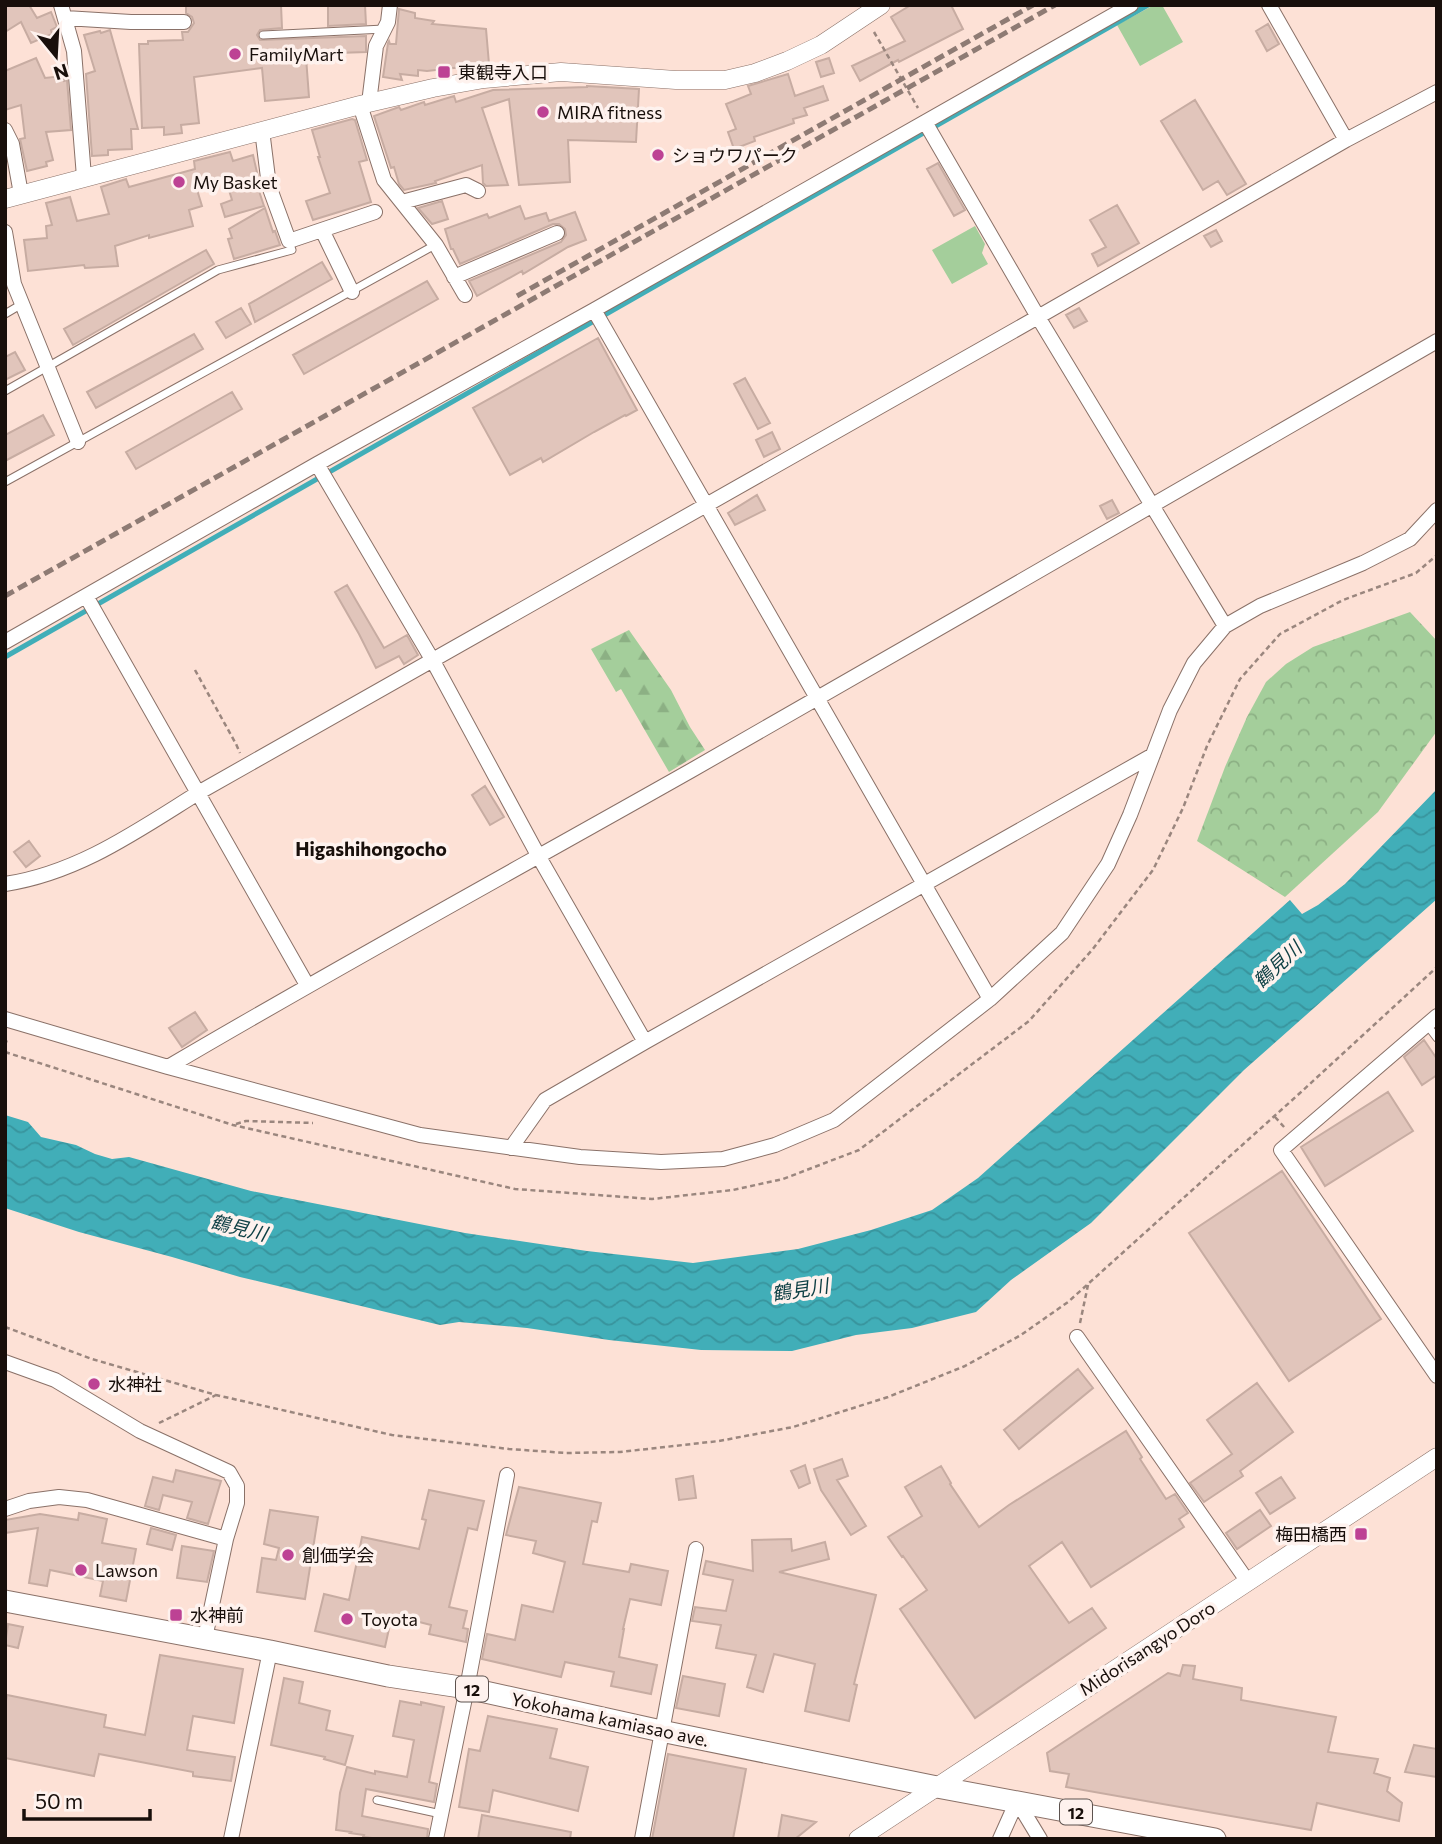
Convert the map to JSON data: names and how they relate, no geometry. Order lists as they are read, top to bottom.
{
  "streets": {
    "main road": ["12", "Yokohama kamiasao ave."],
    "street": ["Midorisangyo Doro"]
  },
  "crossings": [
    ["Midorisangyo Doro", "Yokohama kamiasao ave."]
  ],
  "districts": ["Higashihongocho"],
  "water": ["鶴見川"],
  "places": {
    "other": [
      "FamilyMart",
      "MIRA fitness",
      "ショウワパーク",
      "My Basket",
      "水神社",
      "創価学会",
      "Lawson",
      "Toyota"
    ],
    "transit": ["東観寺入口", "梅田橋西", "水神前"]
  },
  "scale_bar": "50 m",
  "north": "bottom"
}
